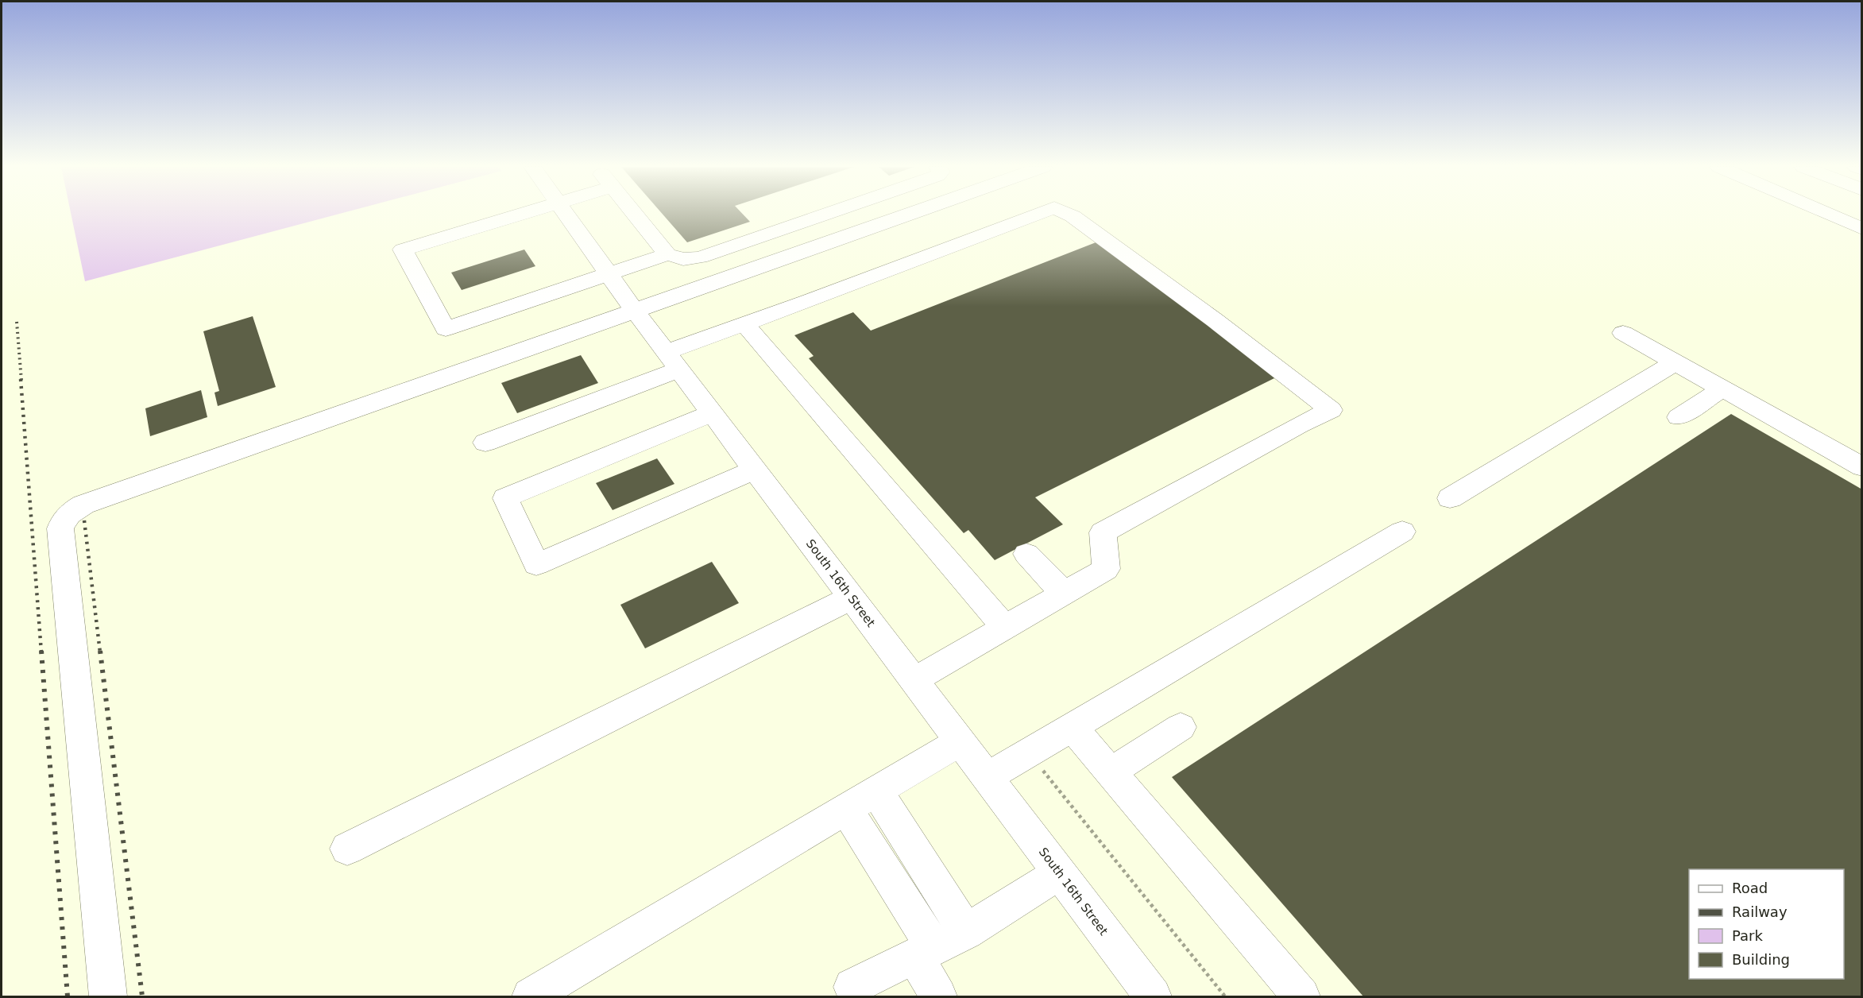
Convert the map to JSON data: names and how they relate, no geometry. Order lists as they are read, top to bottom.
{
  "streets": {
    "main road": ["South 16th Street"]
  },
  "legend": [
    "Road",
    "Railway",
    "Park",
    "Building"
  ]
}
